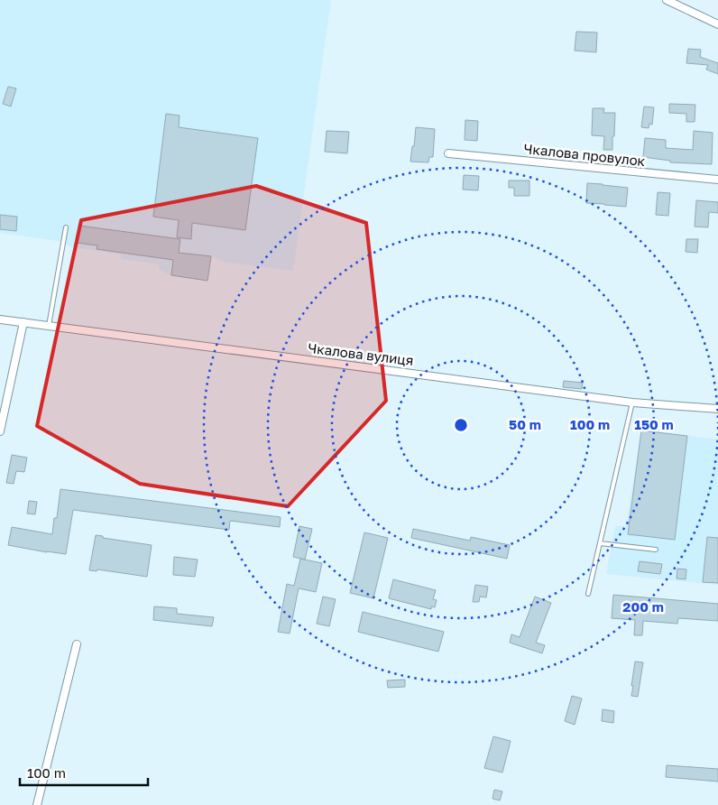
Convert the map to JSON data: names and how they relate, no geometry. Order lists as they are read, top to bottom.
{
  "streets": {
    "street": ["Чкалова провулок", "Чкалова вулиця"]
  },
  "scale_bar": "100 m",
  "rings": [
    "50 m",
    "100 m",
    "150 m",
    "200 m"
  ]
}
